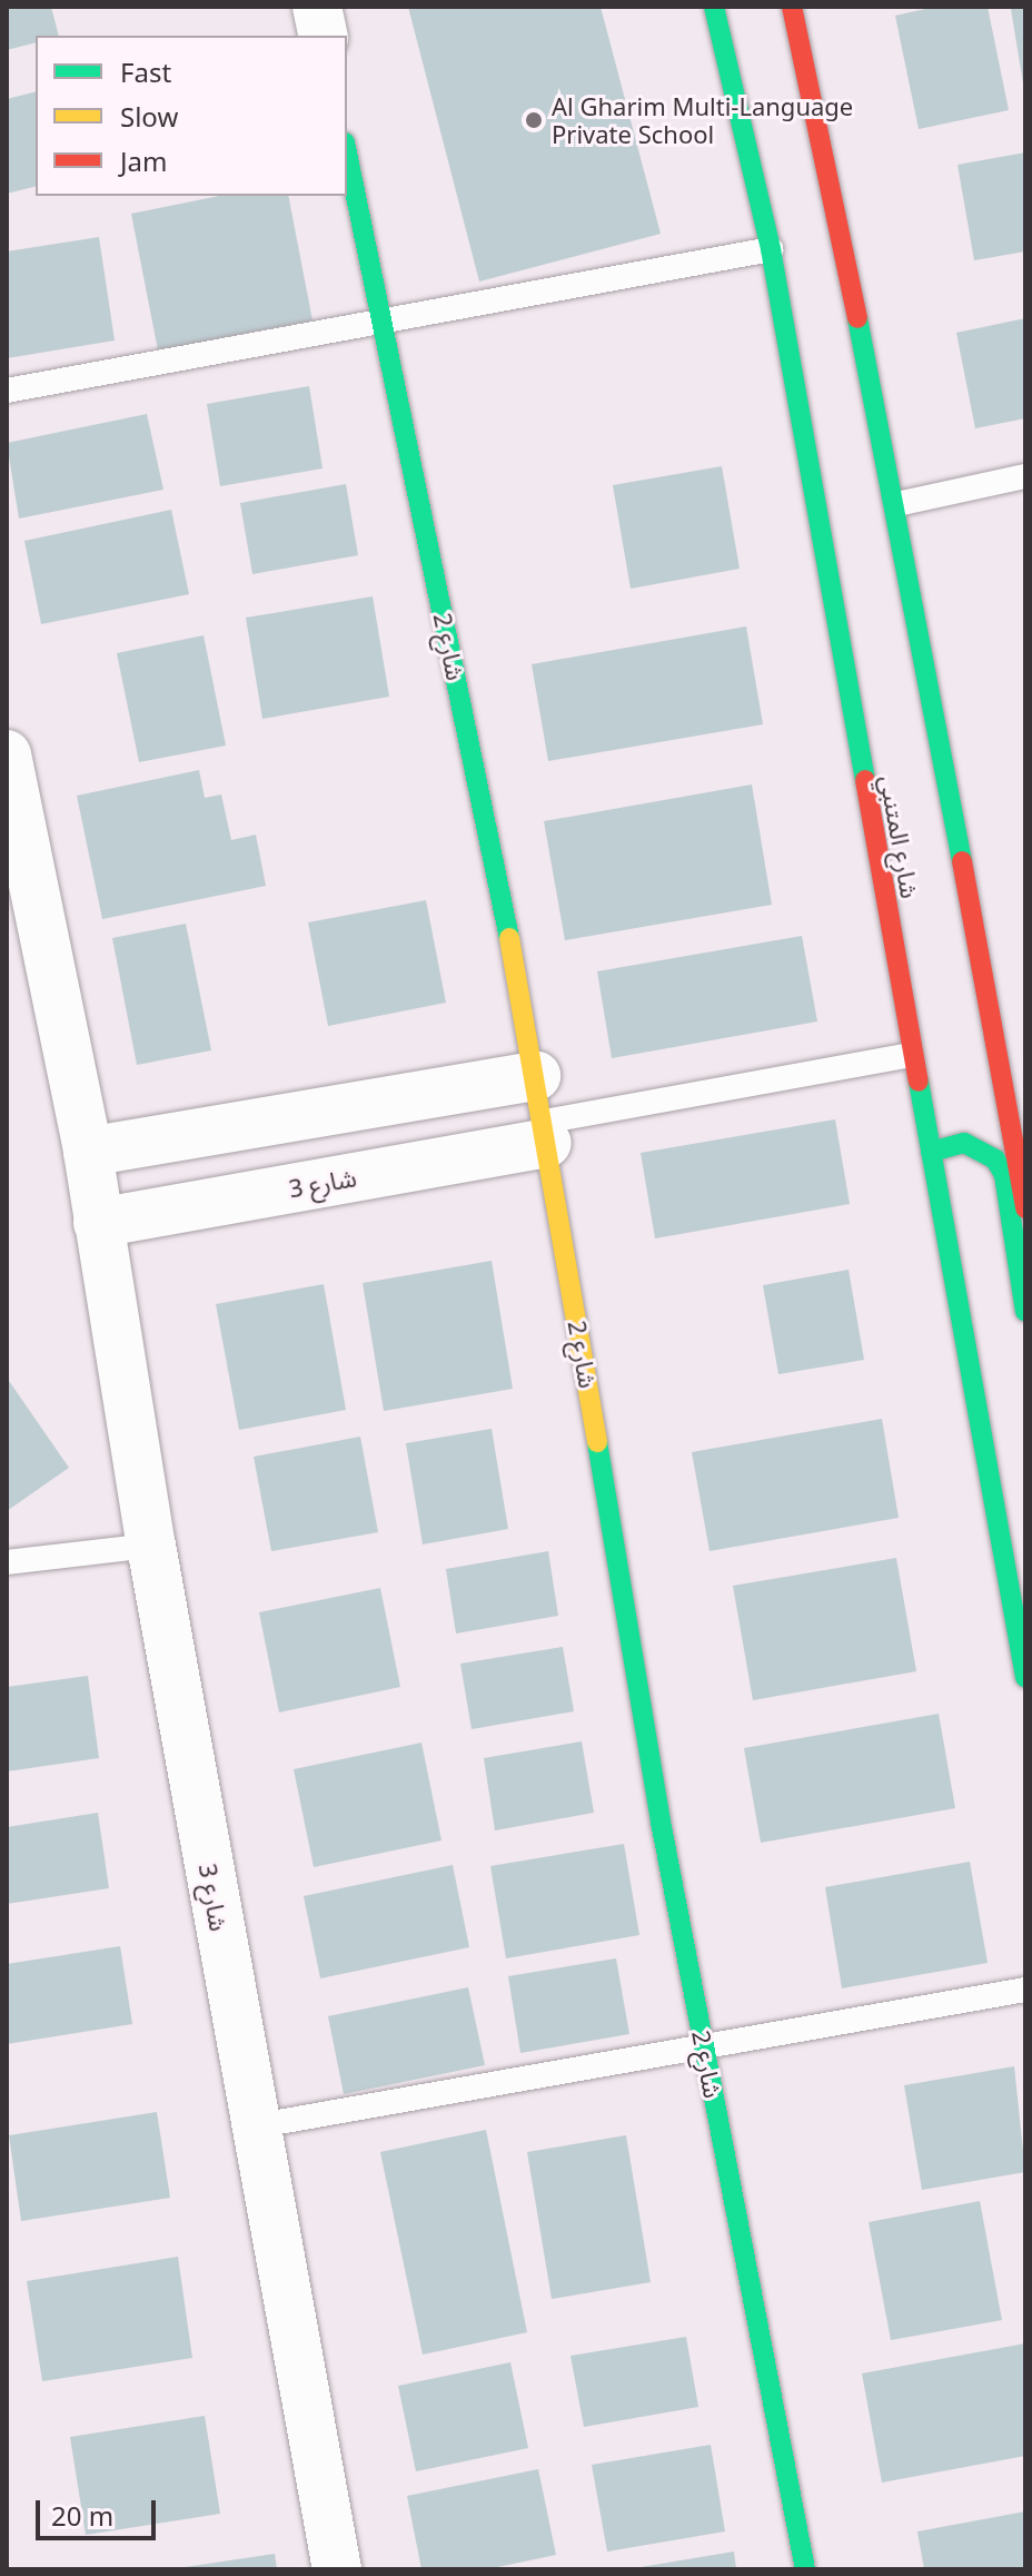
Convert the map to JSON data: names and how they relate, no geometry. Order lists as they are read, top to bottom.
{
  "streets": {
    "street": ["شارع 2", "شارع المتنبي", "شارع 3"]
  },
  "crossings": [
    ["شارع 2", "شارع 3"]
  ],
  "places": ["Al Gharim Multi-Language Private School"],
  "legend": ["Fast", "Slow", "Jam"],
  "scale_bar": "20 m"
}
